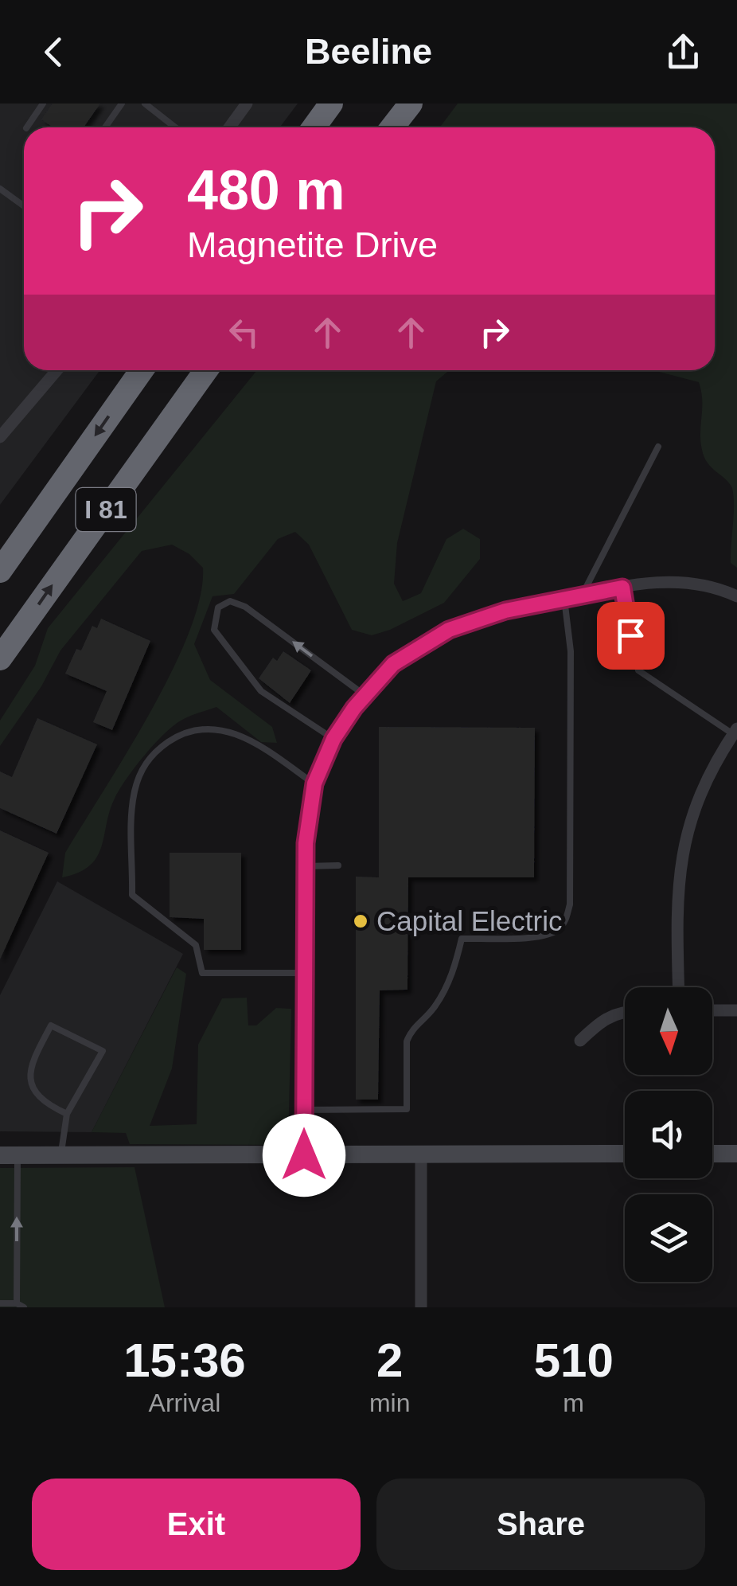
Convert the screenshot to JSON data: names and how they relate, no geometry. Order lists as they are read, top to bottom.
{
  "streets": {
    "highway": ["I 81"]
  },
  "places": ["Capital Electric"],
  "north": "bottom",
  "page": {
    "header": "Beeline",
    "turn": ["480 m", "Magnetite Drive"],
    "eta": [
      "15:36",
      "Arrival",
      "2",
      "min",
      "510",
      "m"
    ],
    "buttons": ["Exit", "Share"]
  }
}
